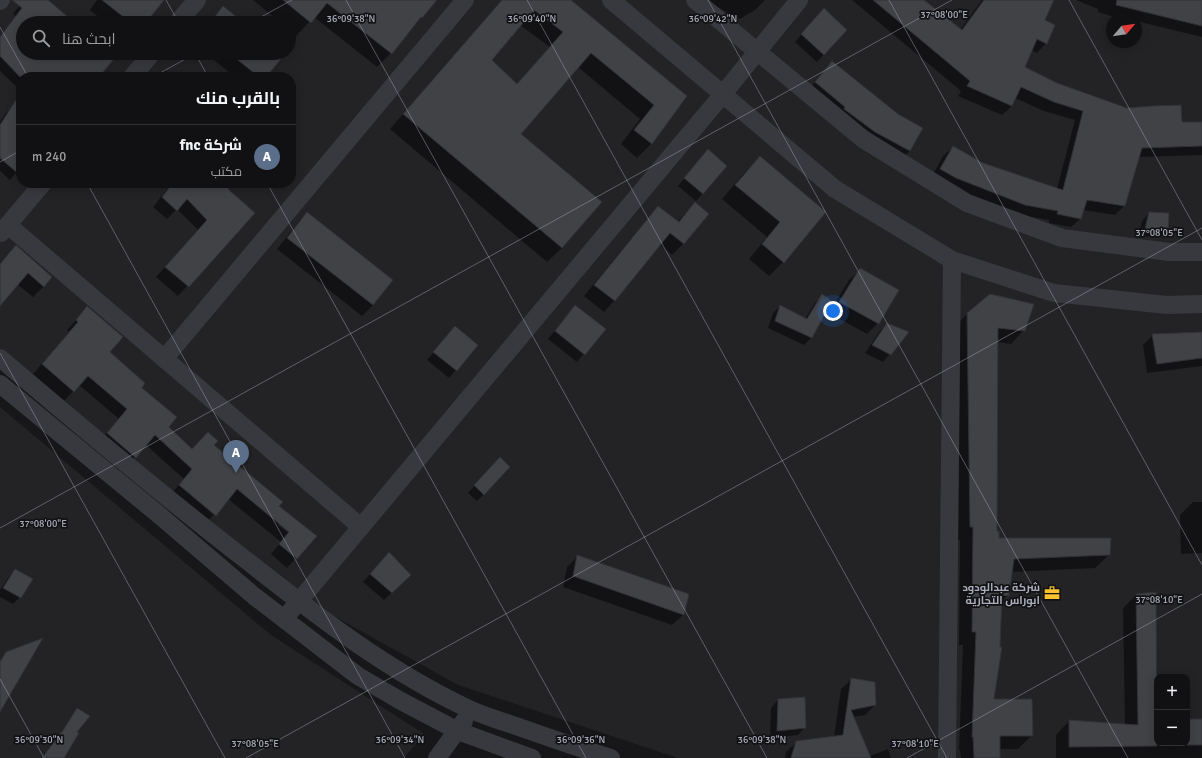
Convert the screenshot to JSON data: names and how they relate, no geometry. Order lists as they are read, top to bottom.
{
  "places": {
    "office": ["شركة عبدالودود ابوراس التجارية"]
  },
  "north": "top right",
  "page": {
    "search": "ابحث هنا",
    "heading": "بالقرب منك",
    "list": [
      {
        "mark": "A",
        "name": "شركة fnc",
        "note": "مكتب",
        "value": "240 m"
      }
    ],
    "pins": "A",
    "map_buttons": ["+", "−"]
  },
  "coordinates": [
    "37°08'00\"E",
    "36°09'38\"N",
    "36°09'40\"N",
    "36°09'42\"N",
    "37°08'05\"E",
    "37°08'10\"E",
    "36°09'30\"N",
    "36°09'34\"N",
    "36°09'36\"N"
  ]
}
